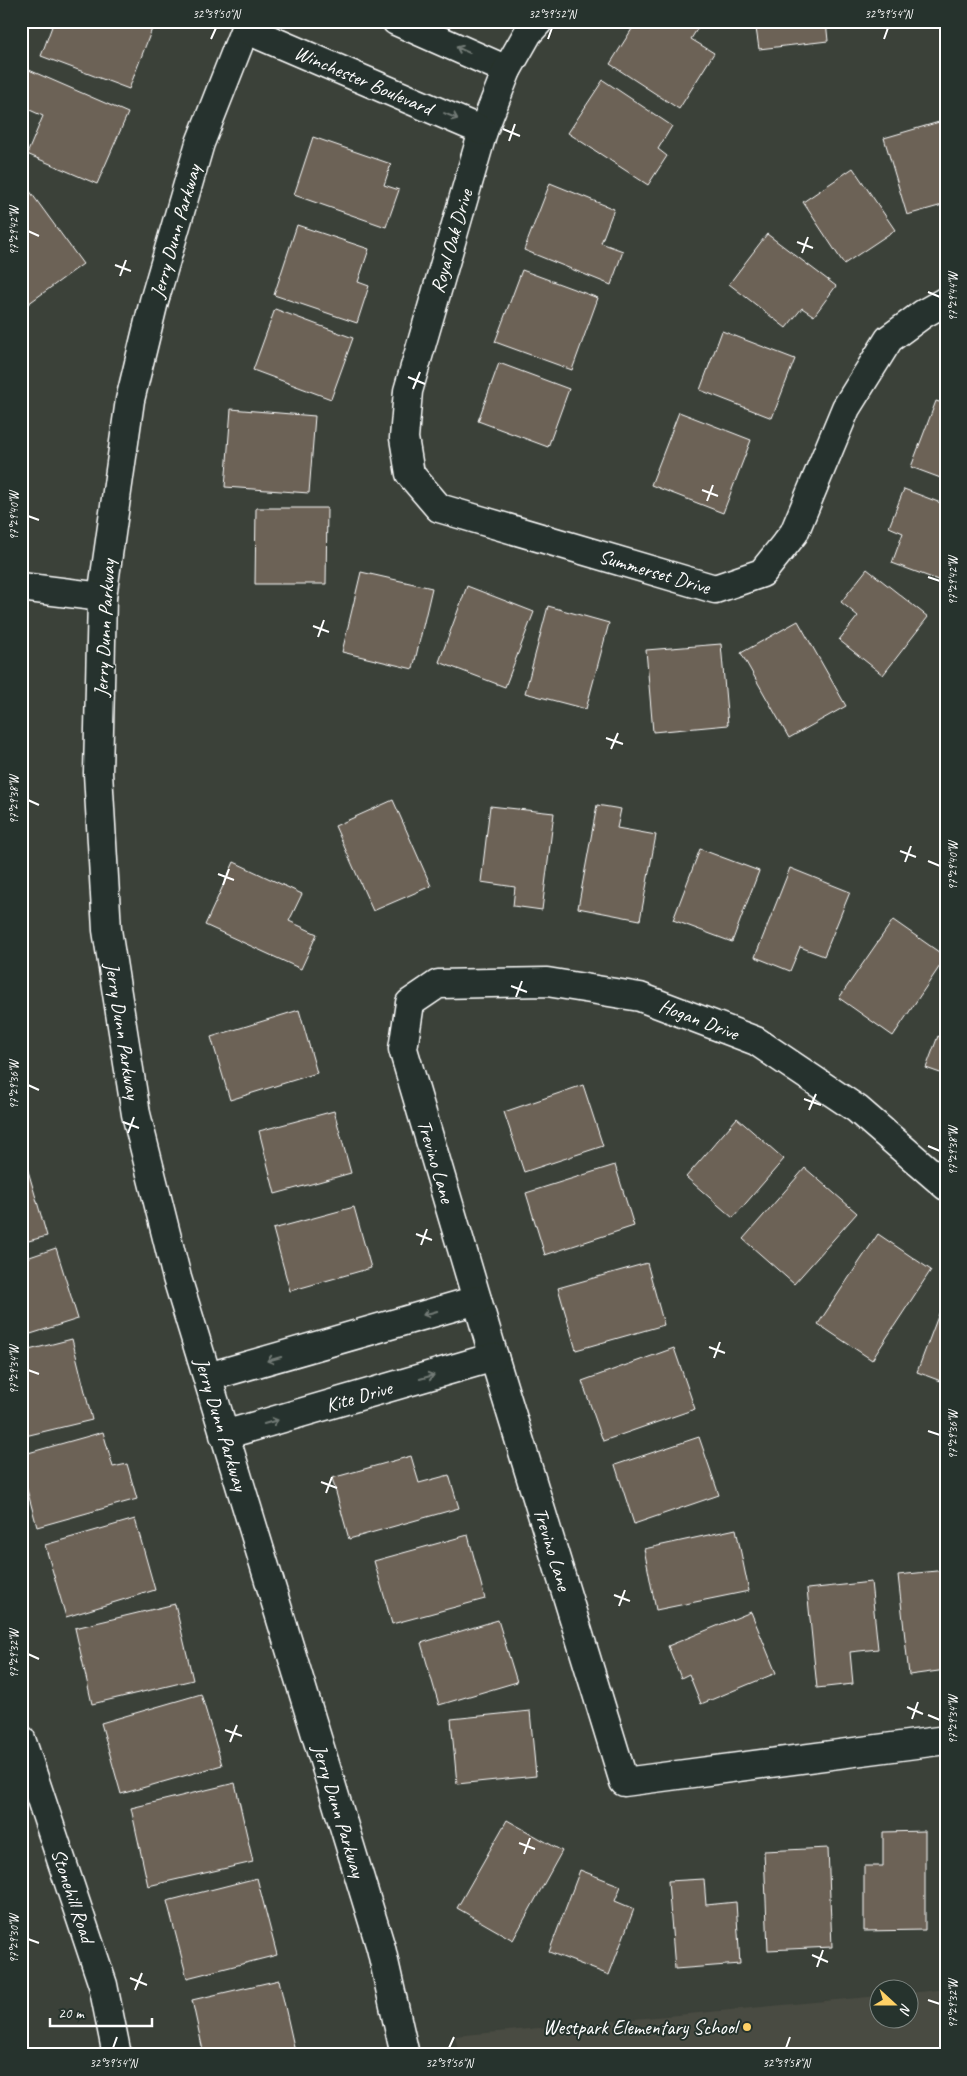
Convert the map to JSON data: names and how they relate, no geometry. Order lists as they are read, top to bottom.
{
  "streets": {
    "street": [
      "Winchester Boulevard",
      "Jerry Dunn Parkway",
      "Royal Oak Drive",
      "Summerset Drive",
      "Hogan Drive",
      "Trevino Lane",
      "Kite Drive",
      "Stonehill Road"
    ]
  },
  "crossings": [
    ["Winchester Boulevard", "Jerry Dunn Parkway"],
    ["Winchester Boulevard", "Royal Oak Drive"],
    ["Jerry Dunn Parkway", "Kite Drive"],
    ["Royal Oak Drive", "Summerset Drive"],
    ["Hogan Drive", "Trevino Lane"],
    ["Trevino Lane", "Kite Drive"]
  ],
  "places": ["Westpark Elementary School"],
  "scale_bar": "20 m",
  "north": "right",
  "coordinates": [
    "32°39'50\"N",
    "32°39'52\"N",
    "32°39'54\"N",
    "97°29'42\"W",
    "97°29'44\"W",
    "97°29'40\"W",
    "97°29'38\"W",
    "97°29'36\"W",
    "97°29'34\"W",
    "97°29'32\"W",
    "97°29'30\"W",
    "32°39'56\"N",
    "32°39'58\"N"
  ]
}
